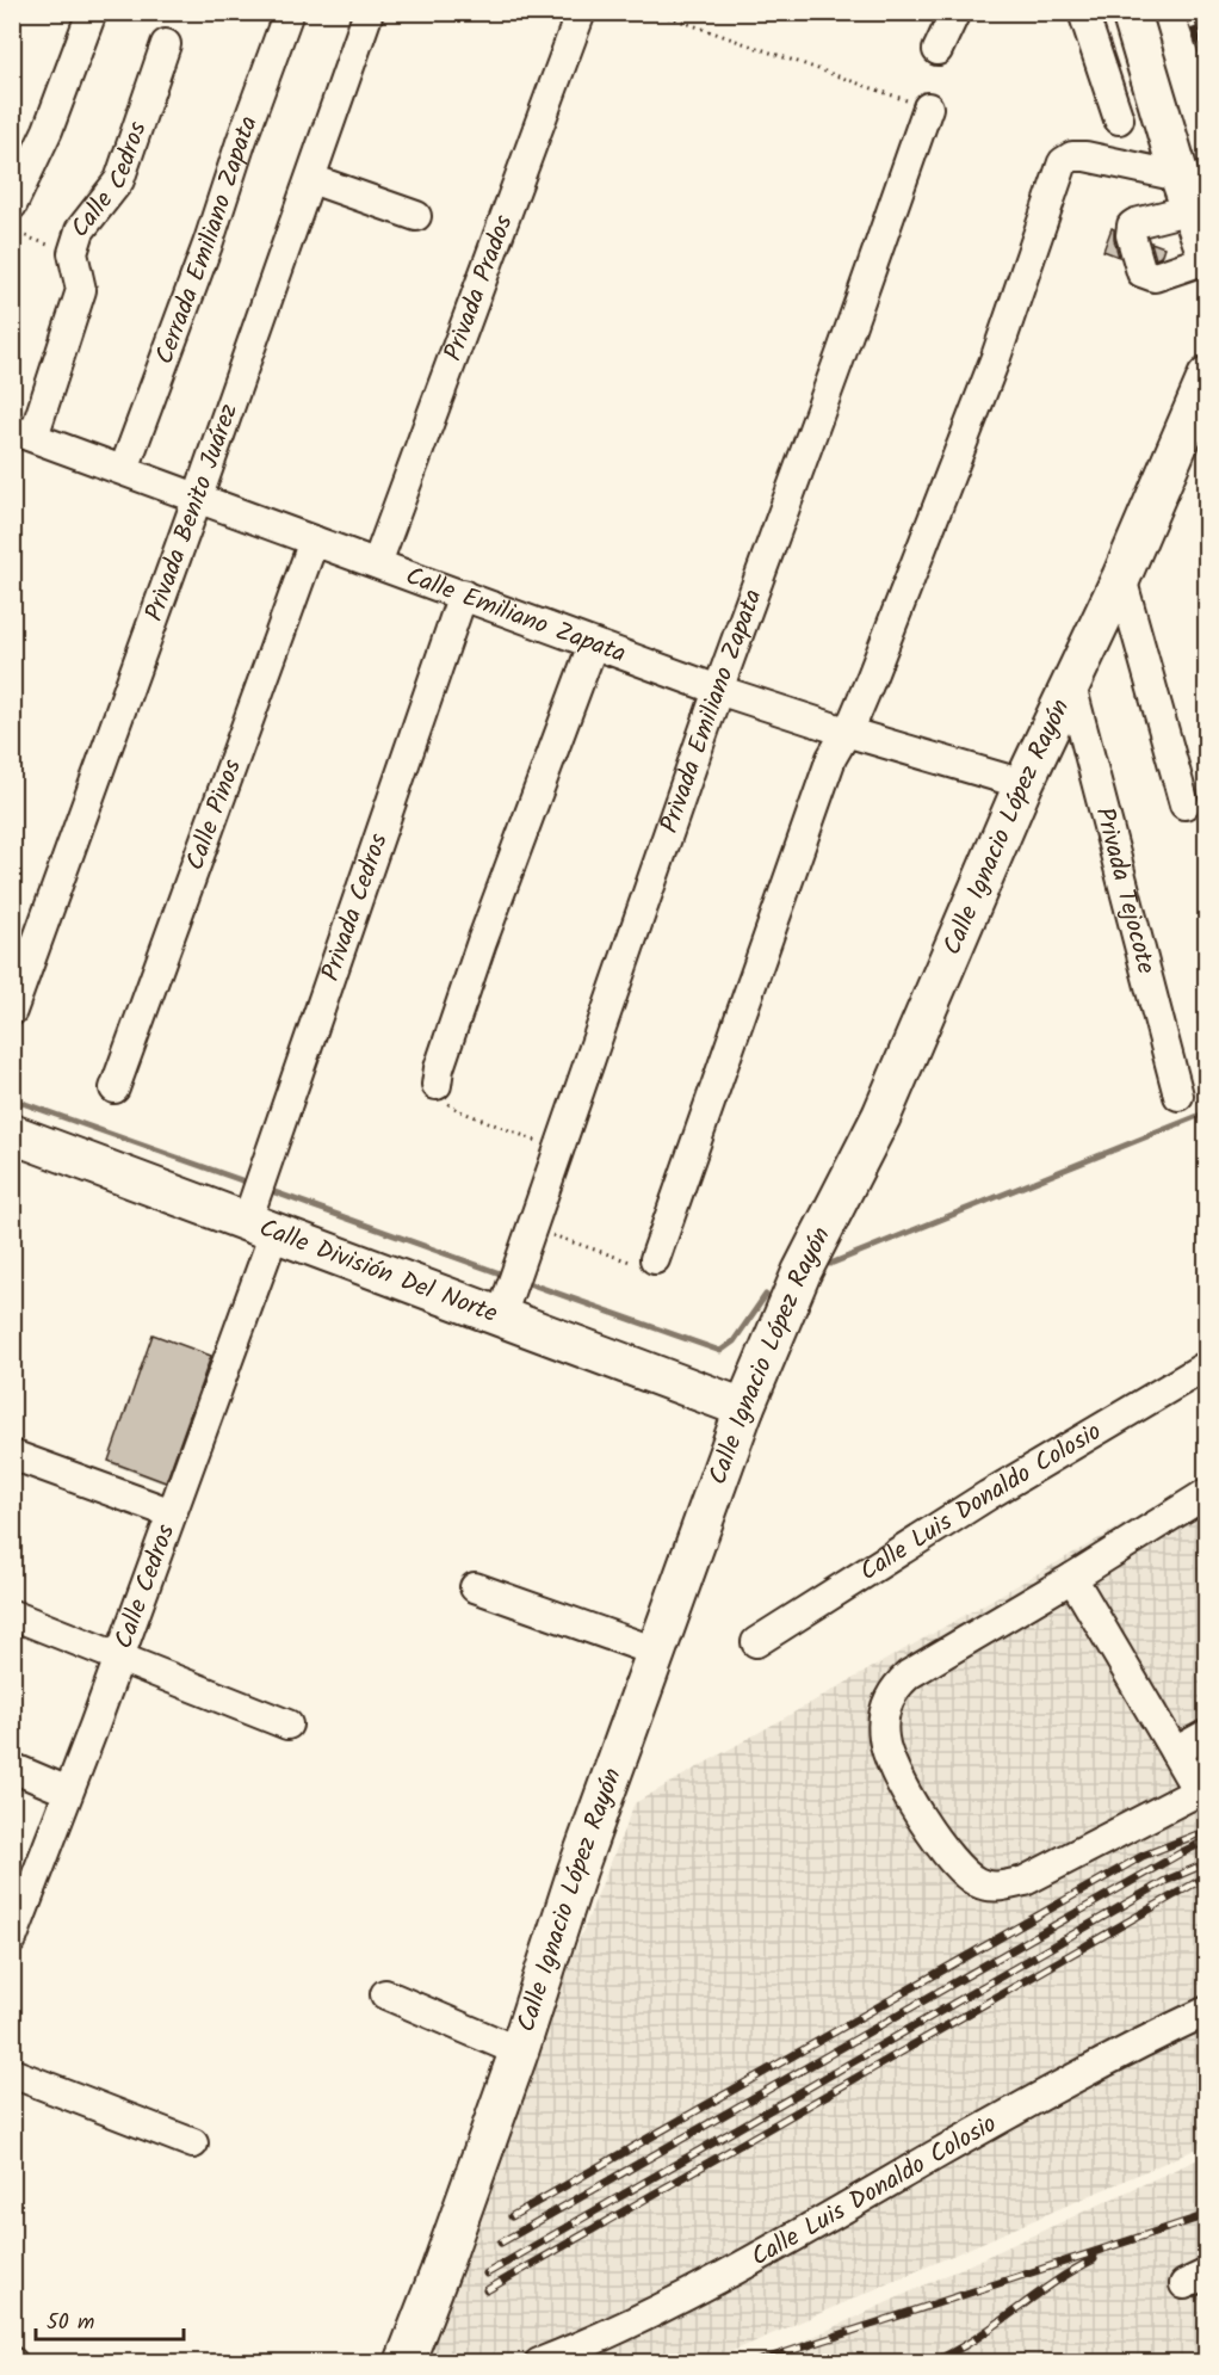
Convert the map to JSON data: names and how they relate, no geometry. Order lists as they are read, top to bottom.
{
  "streets": {
    "main road": ["Calle Ignacio López Rayón", "Calle División Del Norte"],
    "street": [
      "Calle Cedros",
      "Cerrada Emiliano Zapata",
      "Privada Prados",
      "Privada Benito Juárez",
      "Calle Emiliano Zapata",
      "Privada Emiliano Zapata",
      "Calle Pinos",
      "Privada Tejocote",
      "Privada Cedros",
      "Calle Luis Donaldo Colosio"
    ]
  },
  "crossings": [
    ["Calle Cedros", "Calle Emiliano Zapata"],
    ["Calle Cedros", "Privada Cedros"],
    ["Calle Cedros", "Calle División Del Norte"],
    ["Cerrada Emiliano Zapata", "Calle Emiliano Zapata"],
    ["Privada Prados", "Calle Emiliano Zapata"],
    ["Privada Benito Juárez", "Calle Emiliano Zapata"],
    ["Calle Emiliano Zapata", "Privada Emiliano Zapata"],
    ["Calle Emiliano Zapata", "Calle Pinos"],
    ["Calle Emiliano Zapata", "Calle Ignacio López Rayón"],
    ["Calle Emiliano Zapata", "Privada Cedros"],
    ["Privada Emiliano Zapata", "Calle División Del Norte"],
    ["Calle Ignacio López Rayón", "Privada Tejocote"],
    ["Calle Ignacio López Rayón", "Calle División Del Norte"],
    ["Privada Cedros", "Calle División Del Norte"]
  ],
  "scale_bar": "50 m"
}
